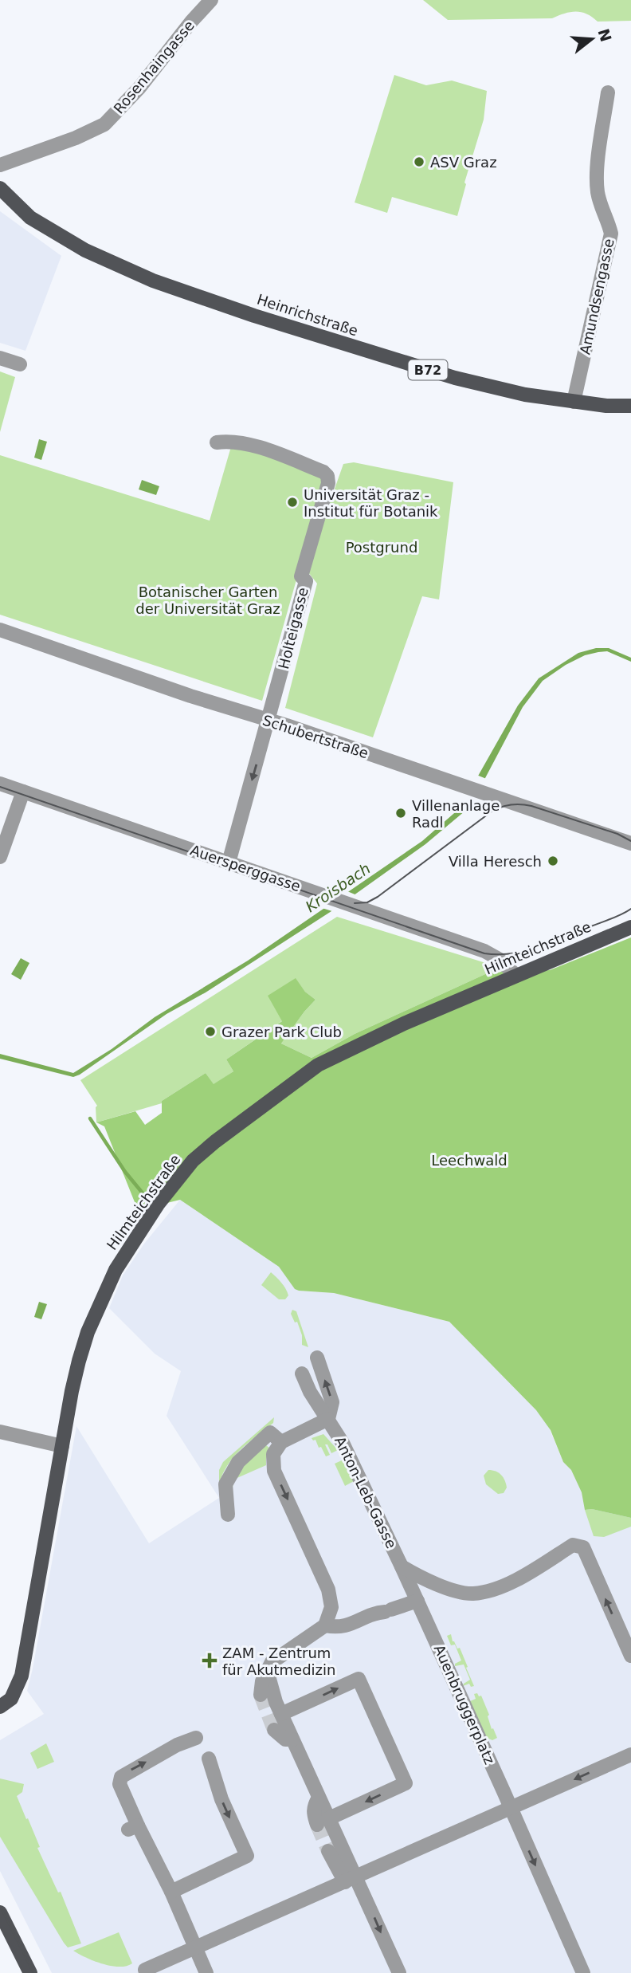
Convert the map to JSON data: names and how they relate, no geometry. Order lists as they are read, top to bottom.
{
  "streets": {
    "main road": ["Heinrichstraße", "B72", "Hilmteichstraße"],
    "street": [
      "Rosenhaingasse",
      "Amundsengasse",
      "Holteigasse",
      "Schubertstraße",
      "Auersperggasse",
      "Anton-Leb-Gasse",
      "Auenbruggerplatz"
    ]
  },
  "crossings": [
    ["Amundsengasse", "Heinrichstraße"],
    ["Holteigasse", "Schubertstraße"],
    ["Holteigasse", "Auersperggasse"],
    ["Auersperggasse", "Hilmteichstraße"],
    ["Anton-Leb-Gasse", "Auenbruggerplatz"]
  ],
  "one_way": ["Auenbruggerplatz"],
  "water": ["Kroisbach"],
  "parks": ["Postgrund", "Botanischer Garten der Universität Graz", "Leechwald"],
  "places": {
    "other": [
      "ASV Graz",
      "Universität Graz - Institut für Botanik",
      "Villenanlage Radl",
      "Villa Heresch",
      "Grazer Park Club"
    ],
    "health": ["ZAM - Zentrum für Akutmedizin"]
  },
  "north": "right"
}
